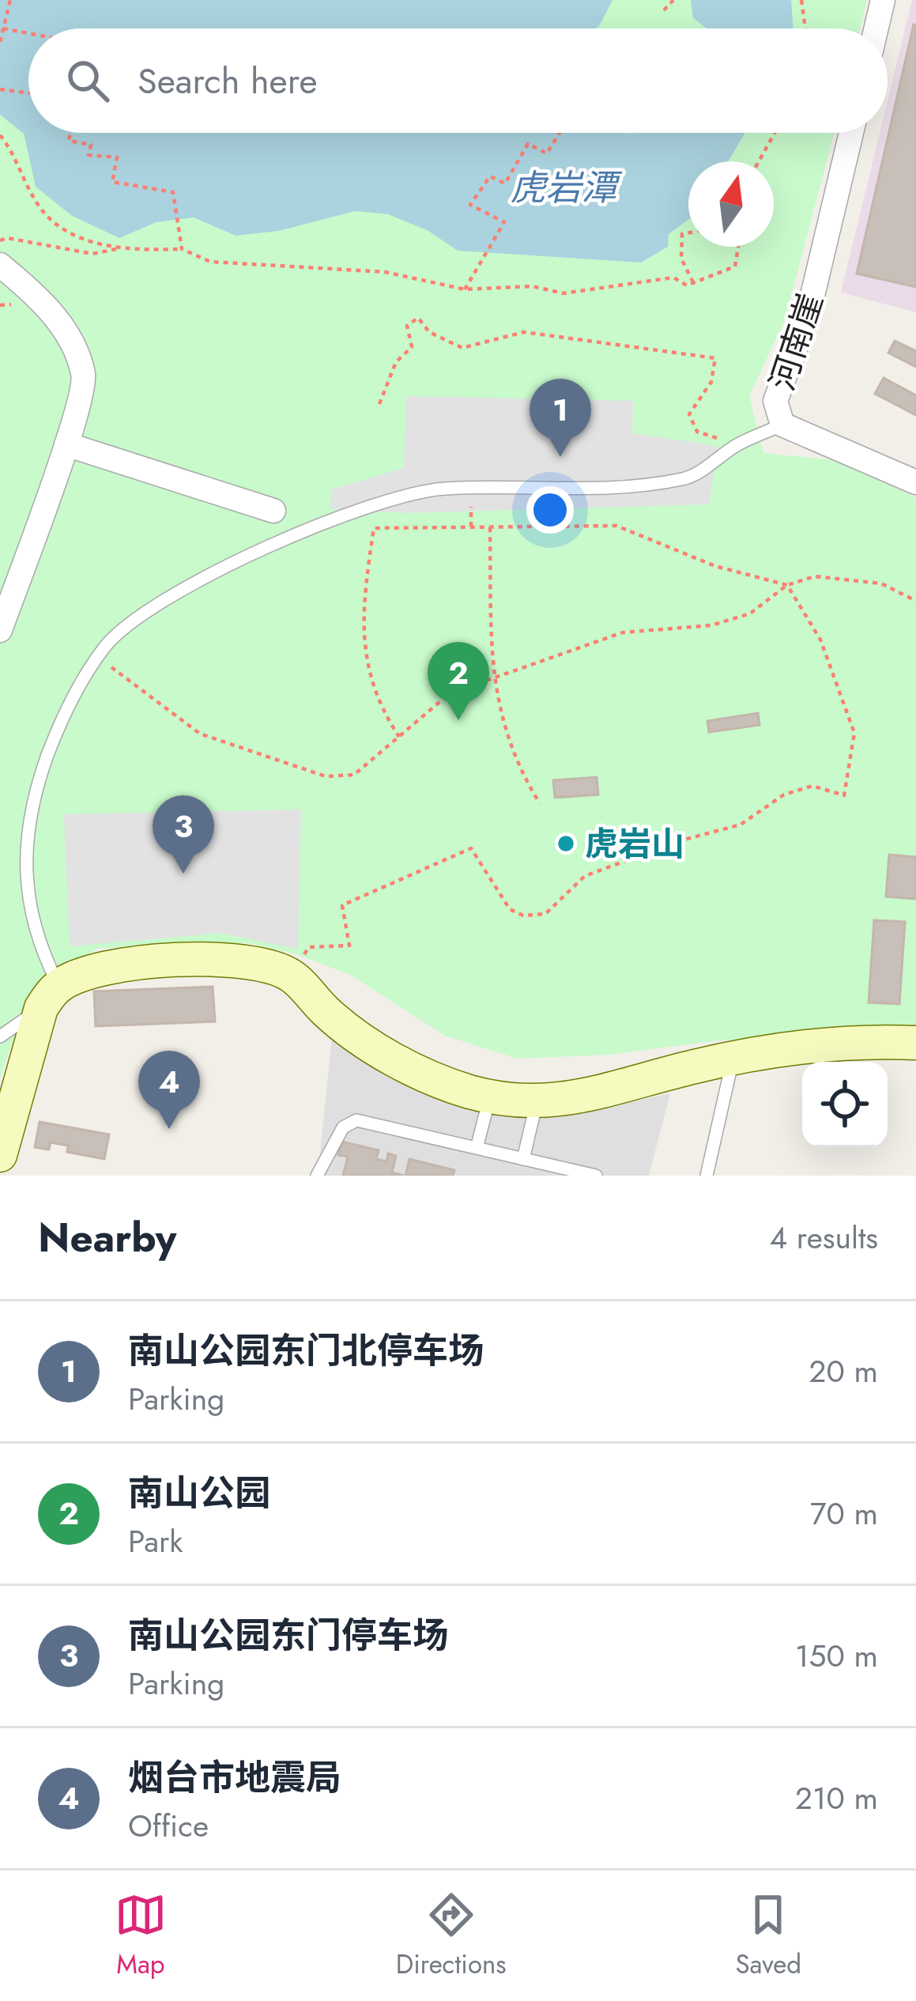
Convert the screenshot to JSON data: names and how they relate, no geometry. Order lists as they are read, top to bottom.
{
  "streets": {
    "street": ["河南崖"]
  },
  "water": ["虎岩潭"],
  "places": ["虎岩山"],
  "north": "top",
  "page": {
    "search": "Search here",
    "pins": [
      "1",
      "2",
      "3",
      "4"
    ],
    "heading": ["Nearby", "4 results"],
    "list": [
      {
        "mark": "1",
        "name": "南山公园东门北停车场",
        "note": "Parking",
        "value": "20 m"
      },
      {
        "mark": "2",
        "name": "南山公园",
        "note": "Park",
        "value": "70 m"
      },
      {
        "mark": "3",
        "name": "南山公园东门停车场",
        "note": "Parking",
        "value": "150 m"
      },
      {
        "mark": "4",
        "name": "烟台市地震局",
        "note": "Office",
        "value": "210 m"
      }
    ],
    "nav": ["Map", "Directions", "Saved"]
  }
}
